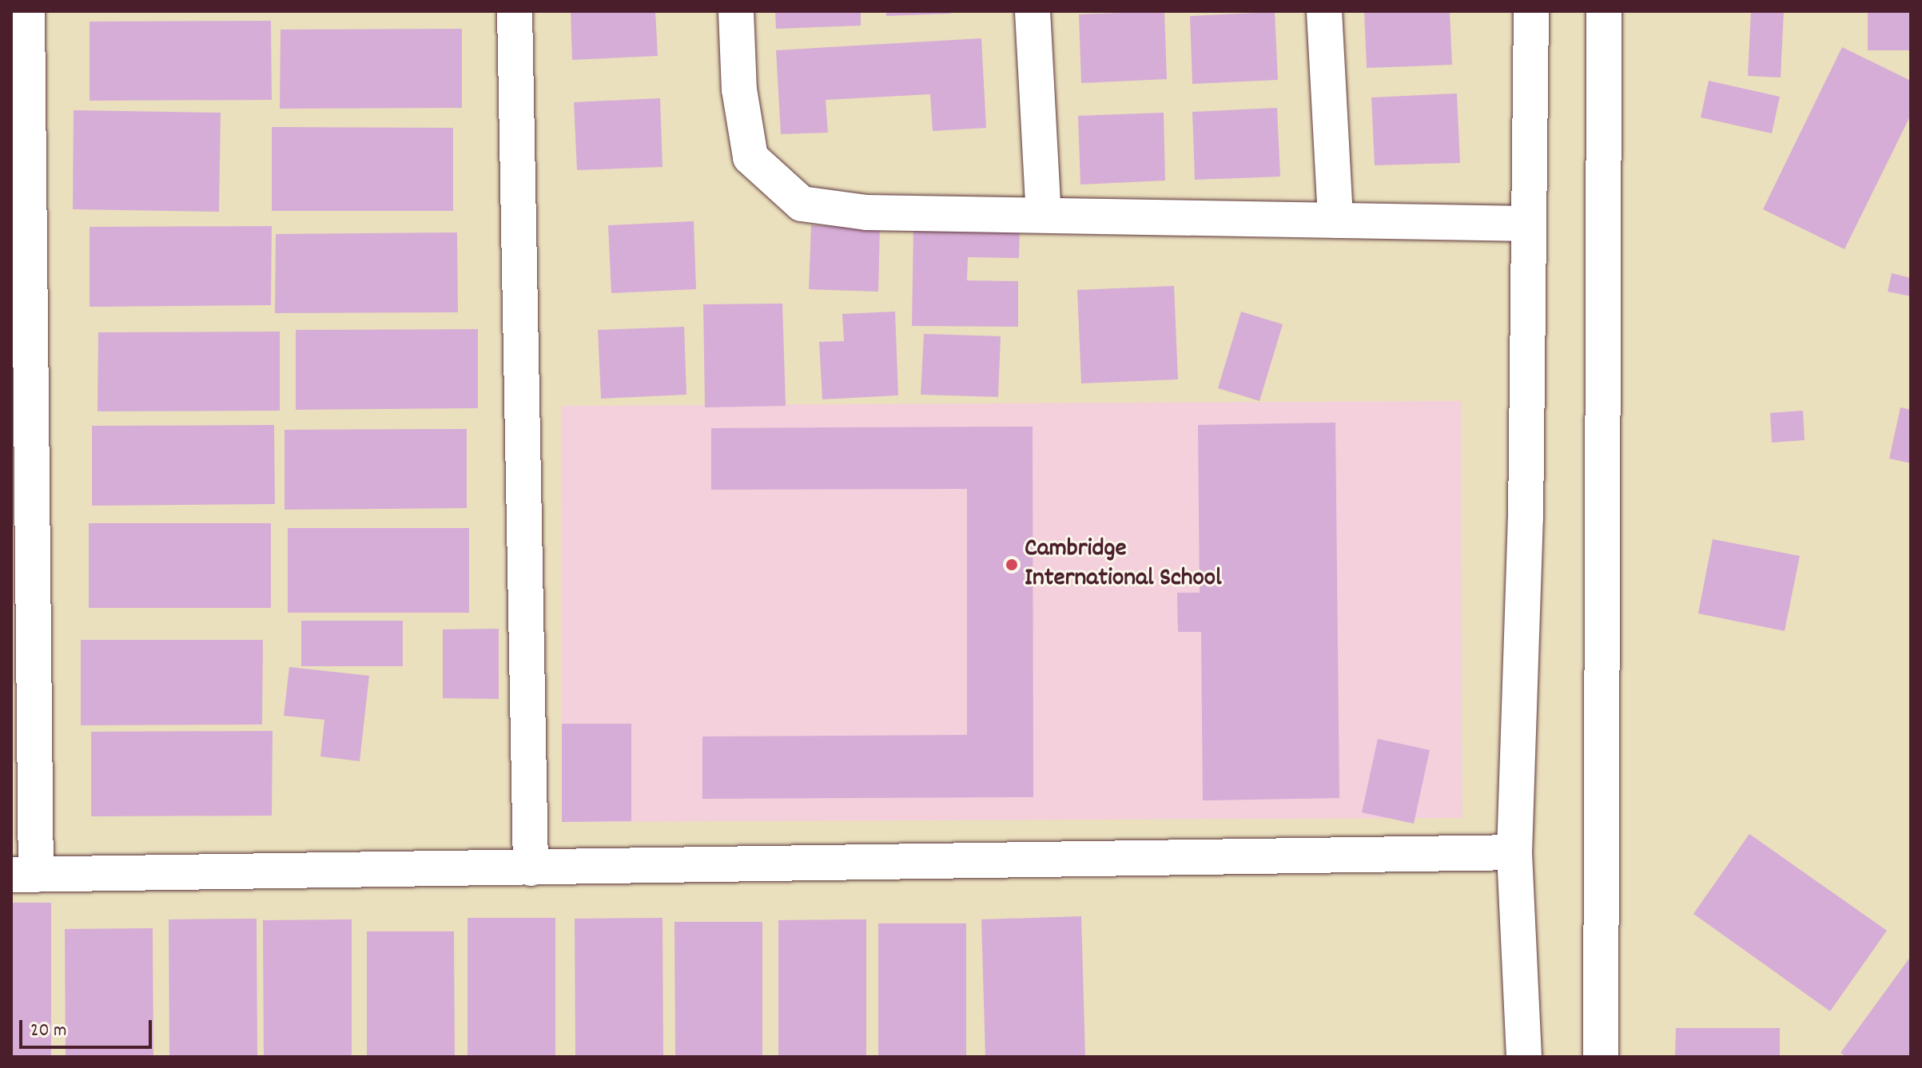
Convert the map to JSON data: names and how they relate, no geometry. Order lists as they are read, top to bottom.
{
  "places": ["Cambridge International School"],
  "scale_bar": "20 m"
}
